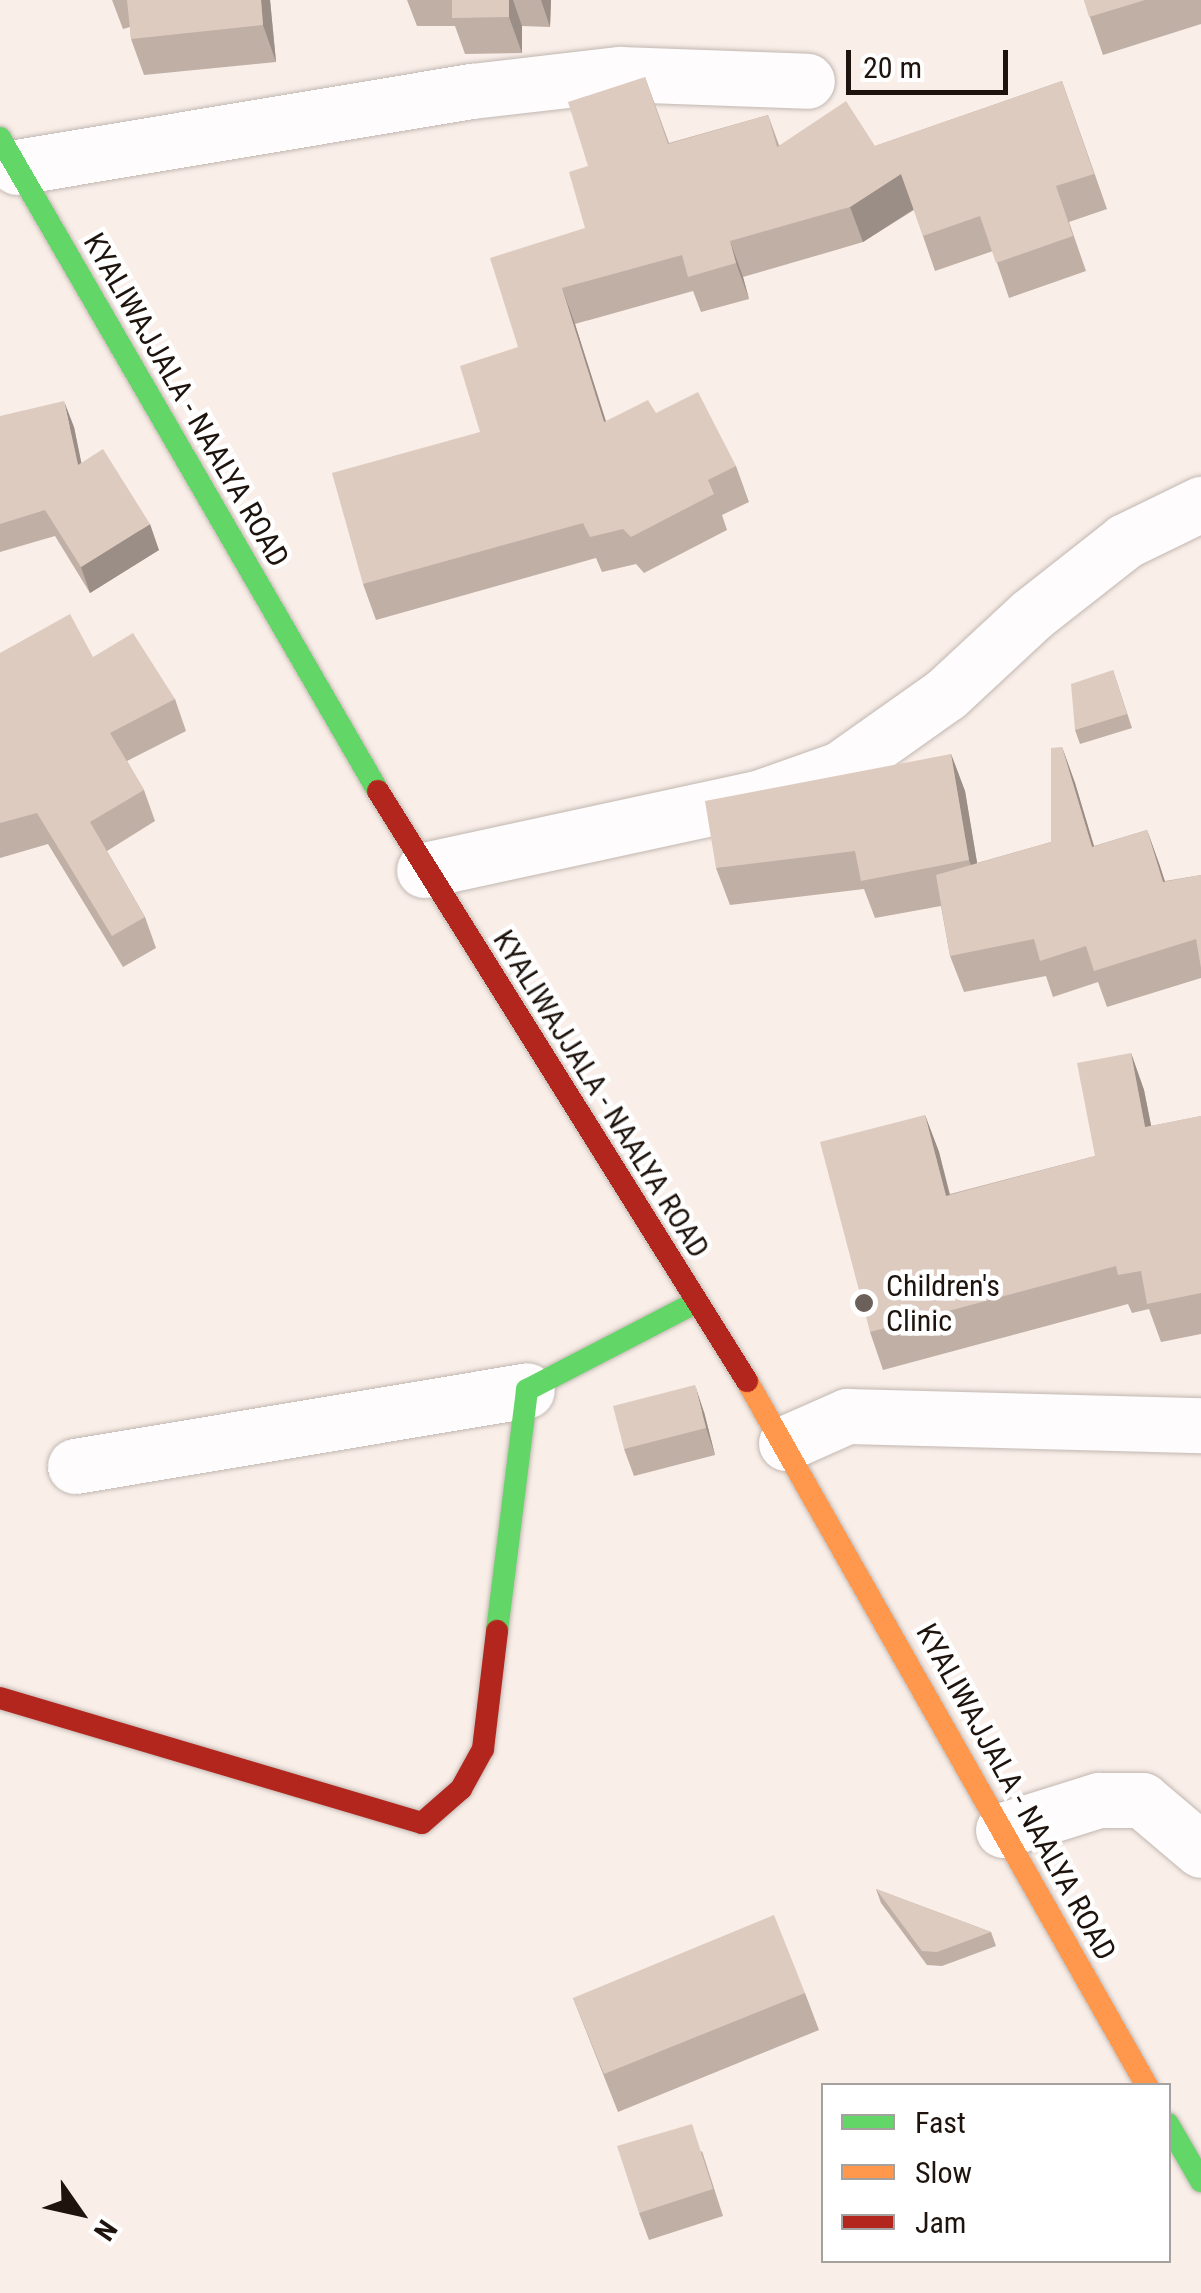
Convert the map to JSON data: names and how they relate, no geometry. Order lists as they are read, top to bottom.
{
  "streets": {
    "main road": ["KYALIWAJJALA - NAALYA ROAD"]
  },
  "places": ["Children's Clinic"],
  "legend": ["Fast", "Slow", "Jam"],
  "scale_bar": "20 m",
  "north": "bottom right"
}
